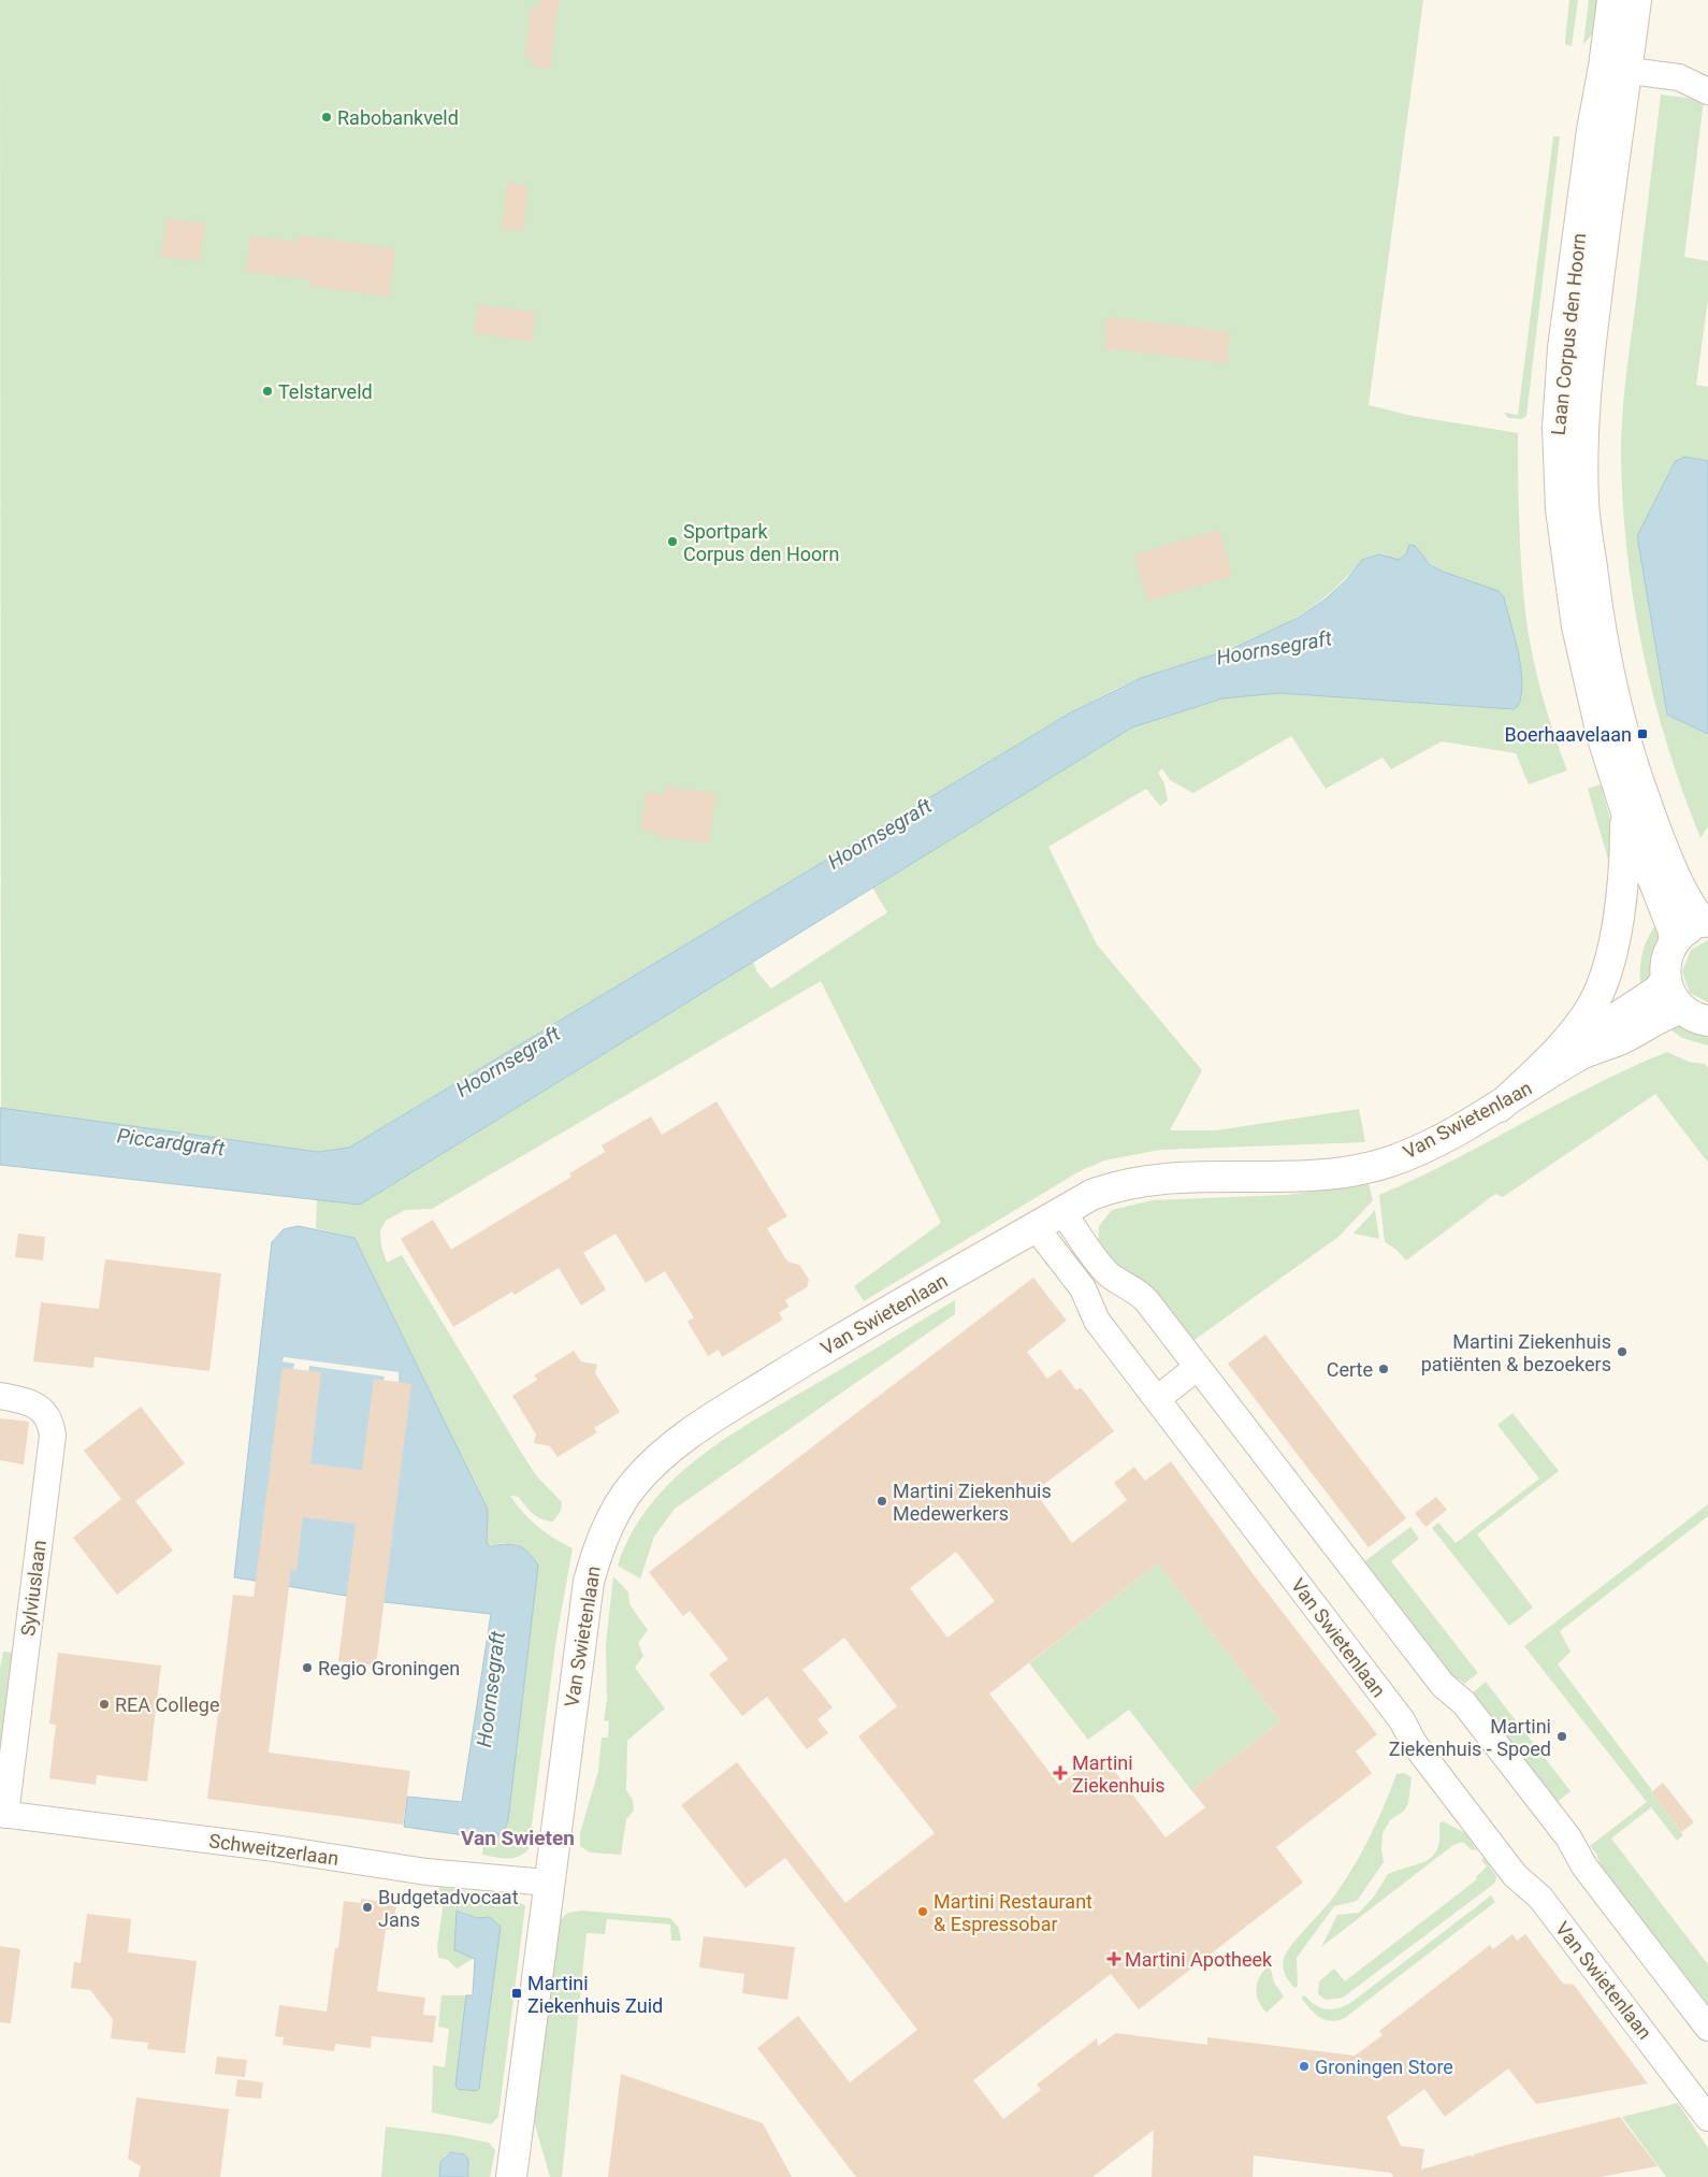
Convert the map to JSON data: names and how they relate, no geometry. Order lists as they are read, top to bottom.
{
  "streets": {
    "main road": ["Laan Corpus den Hoorn", "Van Swietenlaan"],
    "street": ["Sylviuslaan", "Schweitzerlaan"]
  },
  "crossings": [
    ["Van Swietenlaan", "Schweitzerlaan"],
    ["Sylviuslaan", "Schweitzerlaan"]
  ],
  "districts": ["Van Swieten"],
  "water": ["Hoornsegraft", "Piccardgraft"],
  "places": {
    "other": [
      "Rabobankveld",
      "Telstarveld",
      "Sportpark Corpus den Hoorn",
      "Martini Ziekenhuis patiënten & bezoekers",
      "Certe",
      "Martini Ziekenhuis Medewerkers",
      "Regio Groningen",
      "REA College",
      "Martini Ziekenhuis - Spoed",
      "Budgetadvocaat Jans",
      "Martini Restaurant & Espressobar",
      "Groningen Store"
    ],
    "transit": ["Boerhaavelaan", "Martini Ziekenhuis Zuid"],
    "health": ["Martini Ziekenhuis", "Martini Apotheek"]
  }
}
